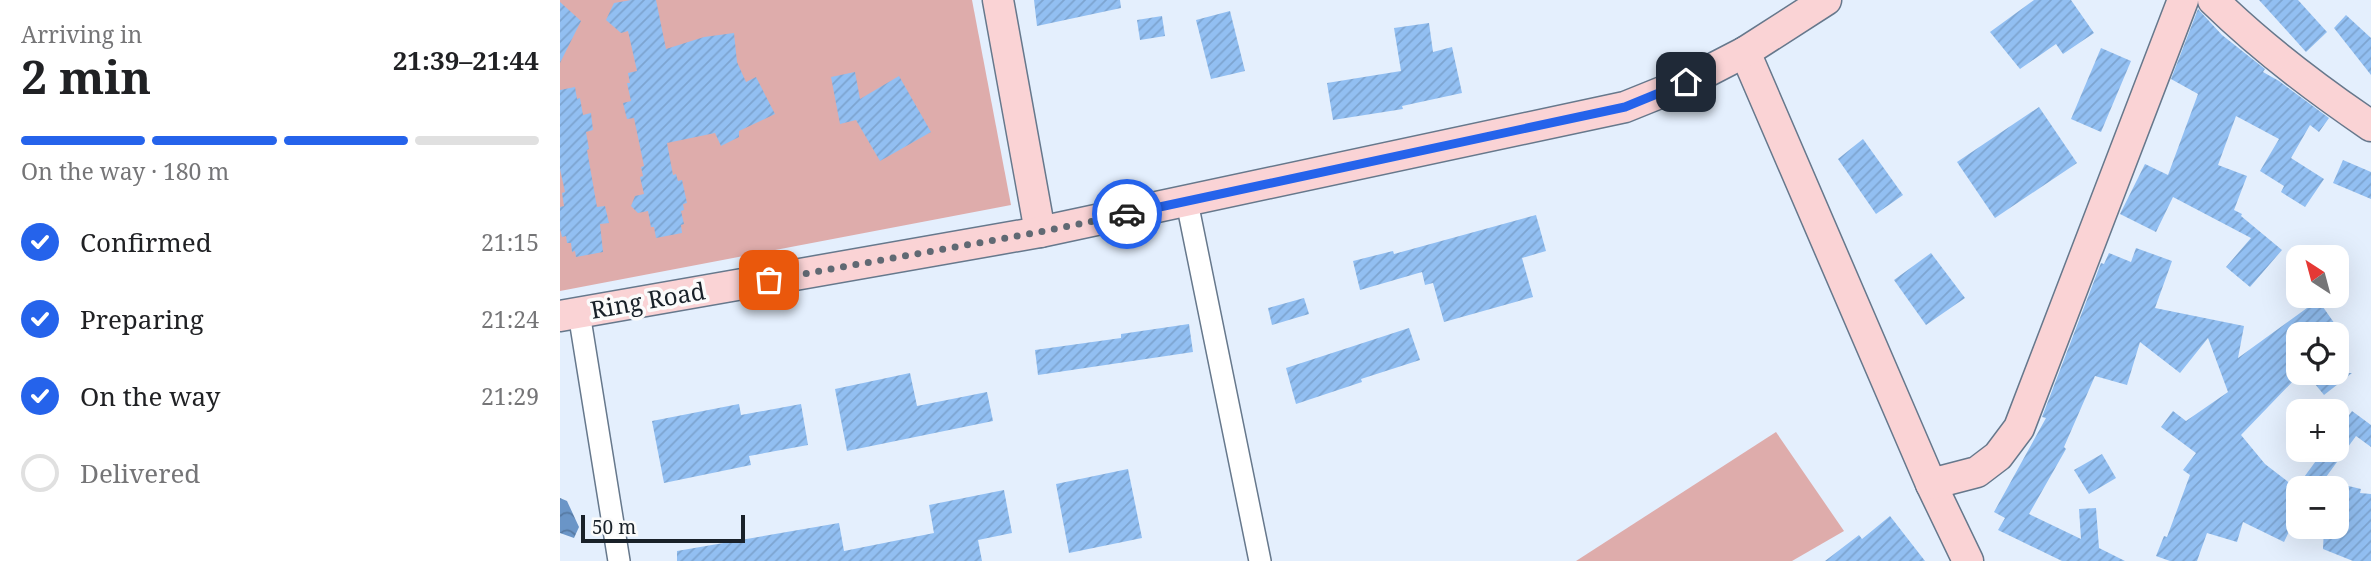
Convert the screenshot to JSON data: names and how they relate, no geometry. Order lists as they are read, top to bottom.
{
  "streets": {
    "street": ["Ring Road"]
  },
  "scale_bar": "50 m",
  "north": "top left",
  "page": {
    "heading": ["2 min", "Arriving in", "21:39–21:44"],
    "bar": "On the way · 180 m",
    "list": [
      ["Confirmed", "21:15"],
      ["Preparing", "21:24"],
      ["On the way", "21:29"],
      "Delivered"
    ],
    "map_buttons": ["+", "−"],
    "scale": "50 m"
  }
}
